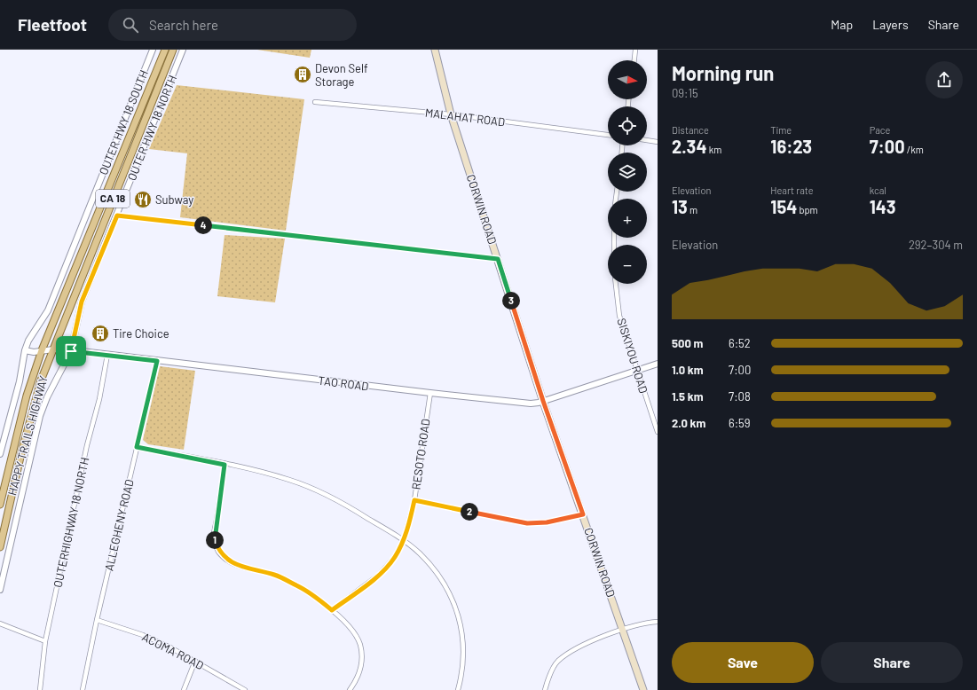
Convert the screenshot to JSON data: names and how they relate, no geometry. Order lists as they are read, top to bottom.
{
  "streets": {
    "main road": ["CA 18", "CORWIN ROAD", "HAPPY TRAILS HIGHWAY"],
    "street": [
      "MALAHAT ROAD",
      "OUTER HWY 18 SOUTH",
      "OUTER HWY 18 NORTH",
      "SISKIYOU ROAD",
      "TAO ROAD",
      "RESOTO ROAD",
      "OUTERHIGHWAY 18 NORTH",
      "ALLEGHENY ROAD",
      "ACOMA ROAD"
    ]
  },
  "crossings": [
    ["MALAHAT ROAD", "CORWIN ROAD"],
    ["OUTER HWY 18 SOUTH", "TAO ROAD"],
    ["OUTER HWY 18 NORTH", "TAO ROAD"],
    ["CORWIN ROAD", "TAO ROAD"],
    ["SISKIYOU ROAD", "TAO ROAD"],
    ["TAO ROAD", "HAPPY TRAILS HIGHWAY"],
    ["TAO ROAD", "RESOTO ROAD"],
    ["TAO ROAD", "OUTERHIGHWAY 18 NORTH"],
    ["TAO ROAD", "ALLEGHENY ROAD"],
    ["ALLEGHENY ROAD", "ACOMA ROAD"]
  ],
  "places": {
    "building": ["Devon Self Storage", "Tire Choice"],
    "restaurant": ["Subway"]
  },
  "north": "right",
  "page": {
    "header": "Fleetfoot",
    "search": "Search here",
    "nav": ["Map", "Layers", "Share"],
    "heading": ["Morning run", "09:15"],
    "map_buttons": ["+", "−"],
    "stats": [
      ["Distance", "2.34 km"],
      ["Time", "16:23"],
      ["Pace", "7:00 /km"],
      ["Elevation", "13 m"],
      ["Heart rate", "154 bpm"],
      ["kcal", "143"]
    ],
    "pins": [
      "4",
      "3",
      "2",
      "1"
    ],
    "chart": ["Elevation", "292–304 m"],
    "list": [
      {
        "name": "500 m",
        "note": "6:52"
      },
      {
        "name": "1.0 km",
        "note": "7:00"
      },
      {
        "name": "1.5 km",
        "note": "7:08"
      },
      {
        "name": "2.0 km",
        "note": "6:59"
      }
    ],
    "buttons": ["Save", "Share"]
  }
}
